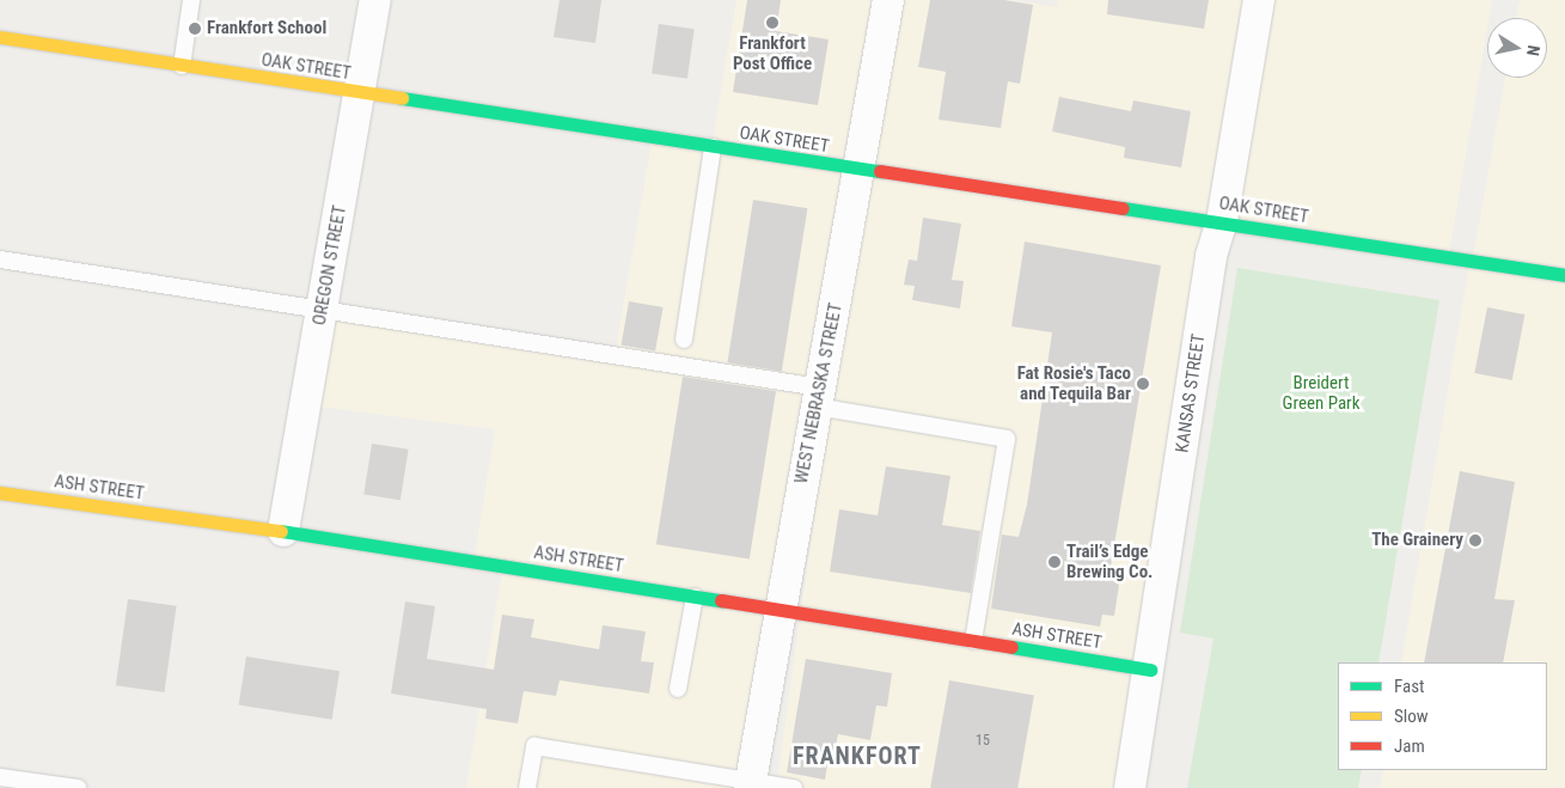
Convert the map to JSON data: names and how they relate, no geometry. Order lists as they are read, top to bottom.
{
  "streets": {
    "street": [
      "OAK STREET",
      "OREGON STREET",
      "WEST NEBRASKA STREET",
      "KANSAS STREET",
      "ASH STREET"
    ]
  },
  "crossings": [
    ["OAK STREET", "OREGON STREET"],
    ["OAK STREET", "WEST NEBRASKA STREET"],
    ["OAK STREET", "KANSAS STREET"],
    ["OREGON STREET", "ASH STREET"],
    ["WEST NEBRASKA STREET", "ASH STREET"],
    ["KANSAS STREET", "ASH STREET"]
  ],
  "districts": ["FRANKFORT"],
  "parks": ["Breidert Green Park"],
  "places": [
    "Frankfort Post Office",
    "Frankfort School",
    "Fat Rosie's Taco and Tequila Bar",
    "The Grainery",
    "Trail’s Edge Brewing Co."
  ],
  "house_numbers": ["15"],
  "legend": ["Fast", "Slow", "Jam"],
  "north": "right"
}
